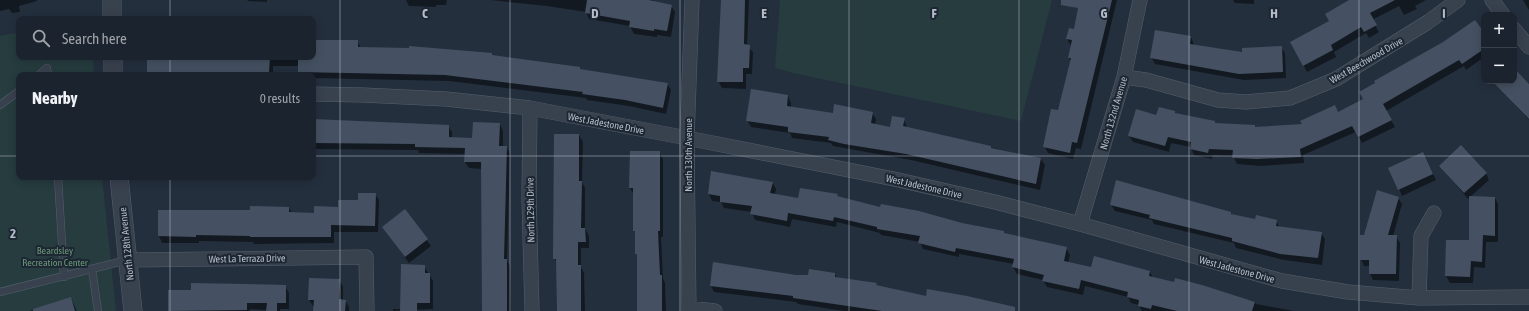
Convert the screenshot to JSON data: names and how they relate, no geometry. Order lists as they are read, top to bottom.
{
  "streets": {
    "street": [
      "West Beechwood Drive",
      "North 132nd Avenue",
      "West Jadestone Drive",
      "North 130th Avenue",
      "North 129th Drive",
      "North 128th Avenue",
      "West La Terraza Drive"
    ]
  },
  "crossings": [
    ["West Beechwood Drive", "North 132nd Avenue"],
    ["North 132nd Avenue", "West Jadestone Drive"],
    ["West Jadestone Drive", "North 130th Avenue"],
    ["West Jadestone Drive", "North 129th Drive"],
    ["North 128th Avenue", "West La Terraza Drive"]
  ],
  "parks": ["Beardsley Recreation Center"],
  "page": {
    "map_buttons": ["+", "−"],
    "search": "Search here",
    "heading": ["Nearby", "0 results"]
  },
  "grid": {
    "columns": [
      "C",
      "D",
      "E",
      "F",
      "G",
      "H",
      "I"
    ],
    "rows": ["2"]
  }
}
